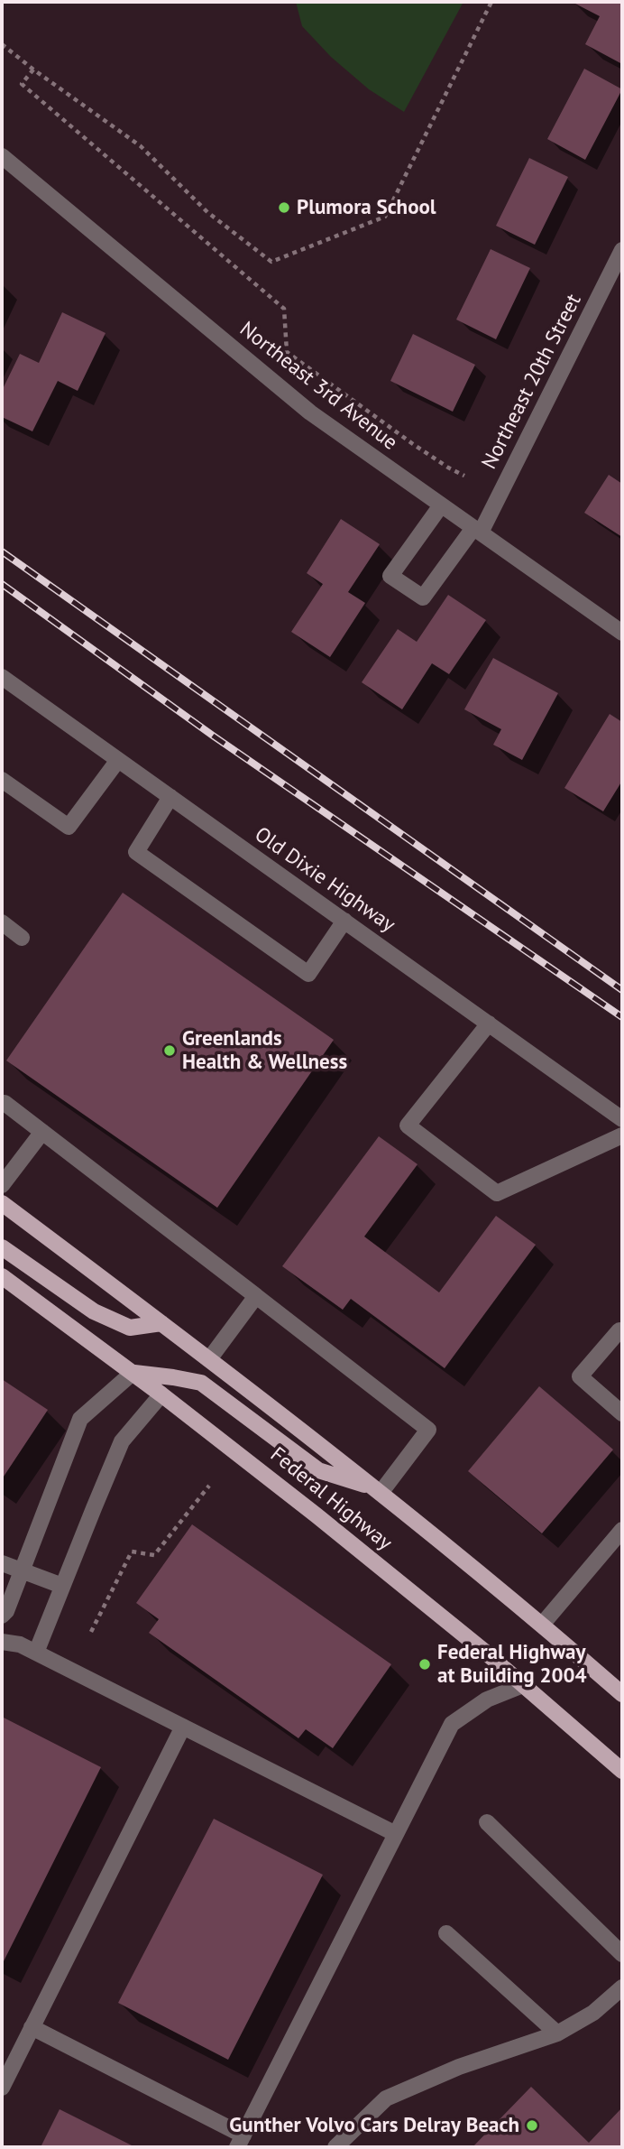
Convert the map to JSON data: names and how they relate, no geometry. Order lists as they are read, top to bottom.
{
  "streets": {
    "main road": ["Federal Highway"],
    "street": ["Northeast 20th Street", "Northeast 3rd Avenue", "Old Dixie Highway"]
  },
  "crossings": [
    ["Northeast 20th Street", "Northeast 3rd Avenue"]
  ],
  "places": [
    "Plumora School",
    "Greenlands Health & Wellness",
    "Federal Highway at Building 2004",
    "Gunther Volvo Cars Delray Beach"
  ]
}
